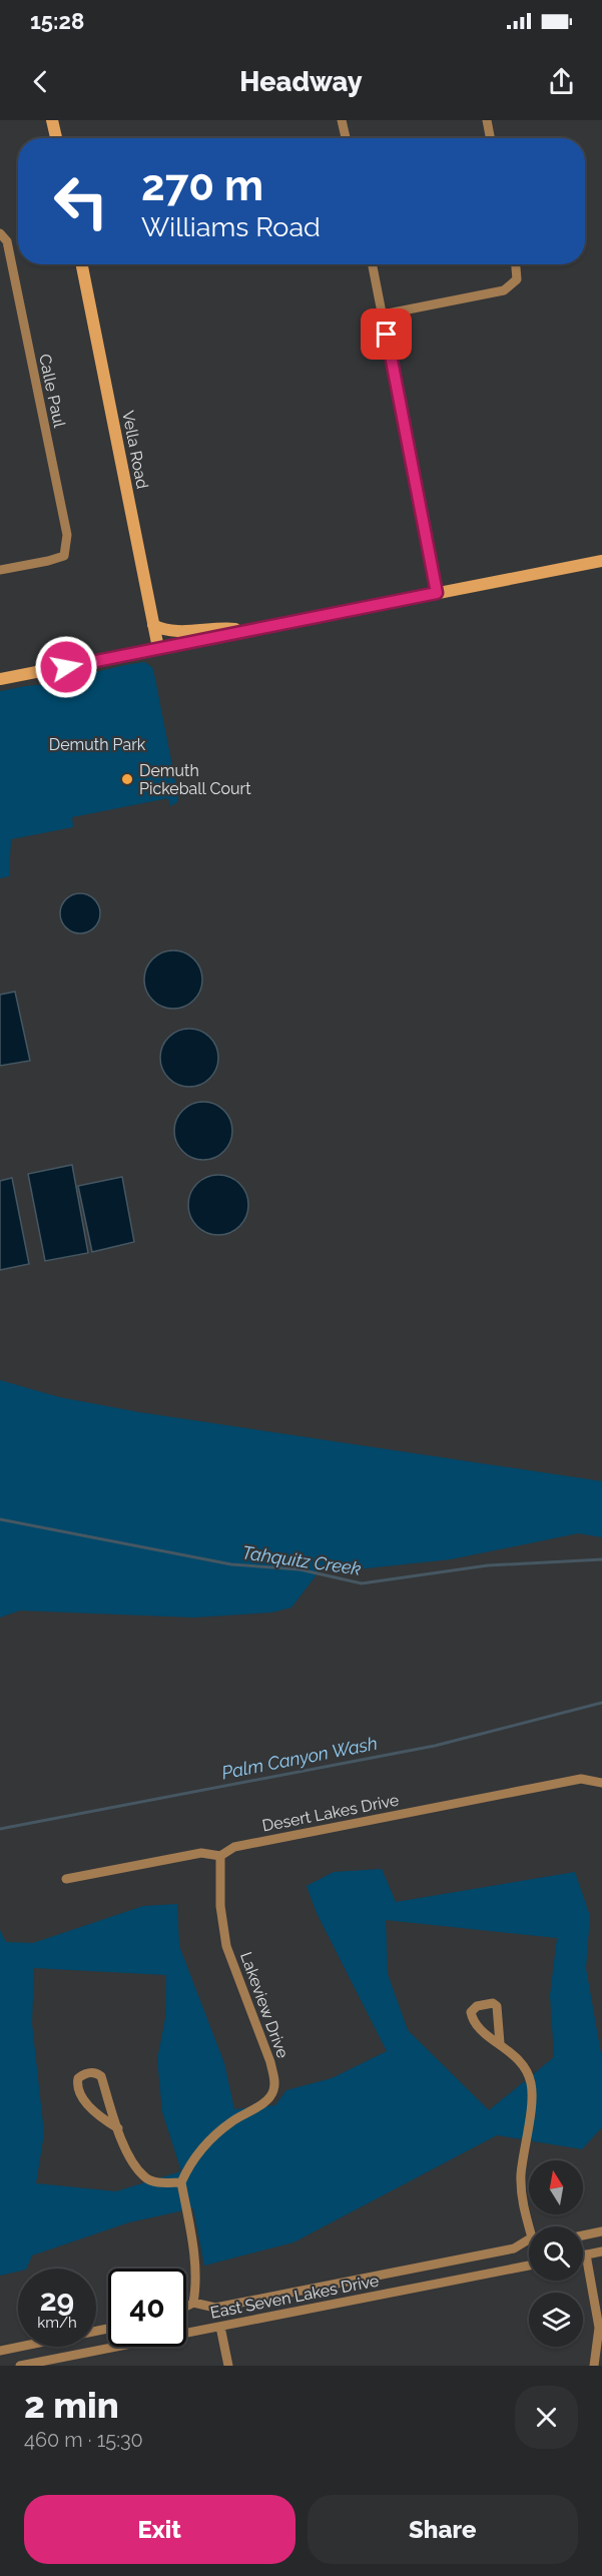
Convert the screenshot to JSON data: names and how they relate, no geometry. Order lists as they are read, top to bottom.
{
  "streets": {
    "street": [
      "Calle Paul",
      "Vella Road",
      "Desert Lakes Drive",
      "Lakeview Drive",
      "East Seven Lakes Drive"
    ]
  },
  "crossings": [
    ["Desert Lakes Drive", "Lakeview Drive"]
  ],
  "water": ["Tahquitz Creek", "Palm Canyon Wash"],
  "parks": ["Demuth Park"],
  "places": ["Demuth Pickeball Court"],
  "north": "top",
  "page": {
    "status": "15:28",
    "header": "Headway",
    "turn": ["270 m", "Williams Road"],
    "speed": "29 km/h",
    "limit": "40",
    "heading": ["2 min", "460 m · 15:30"],
    "buttons": ["Exit", "Share"]
  }
}
